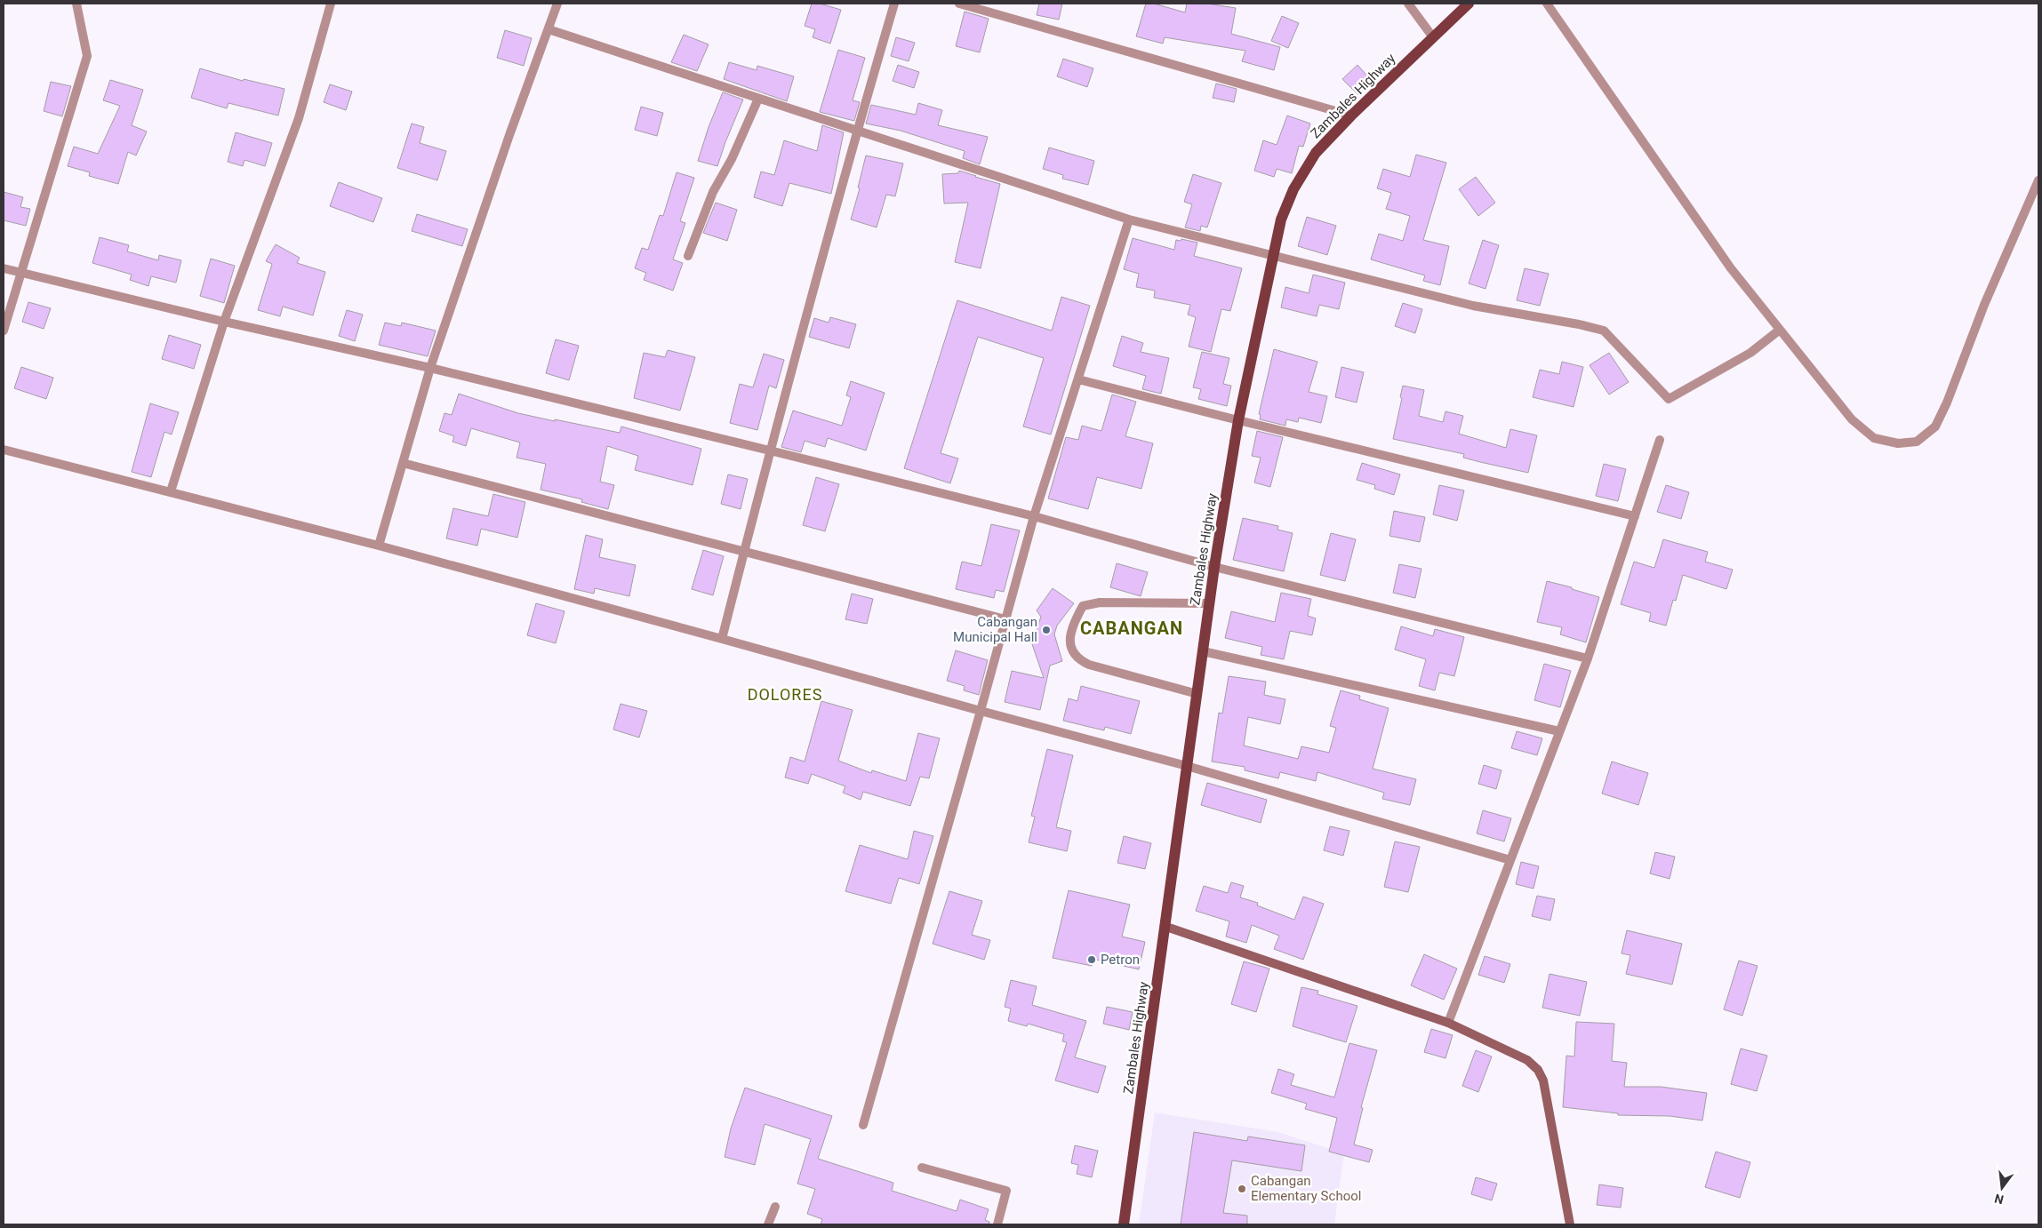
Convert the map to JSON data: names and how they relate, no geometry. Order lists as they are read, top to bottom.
{
  "streets": {
    "main road": ["Zambales Highway"]
  },
  "districts": ["CABANGAN", "DOLORES"],
  "places": ["Cabangan Municipal Hall", "Petron", "Cabangan Elementary School"],
  "north": "bottom"
}
